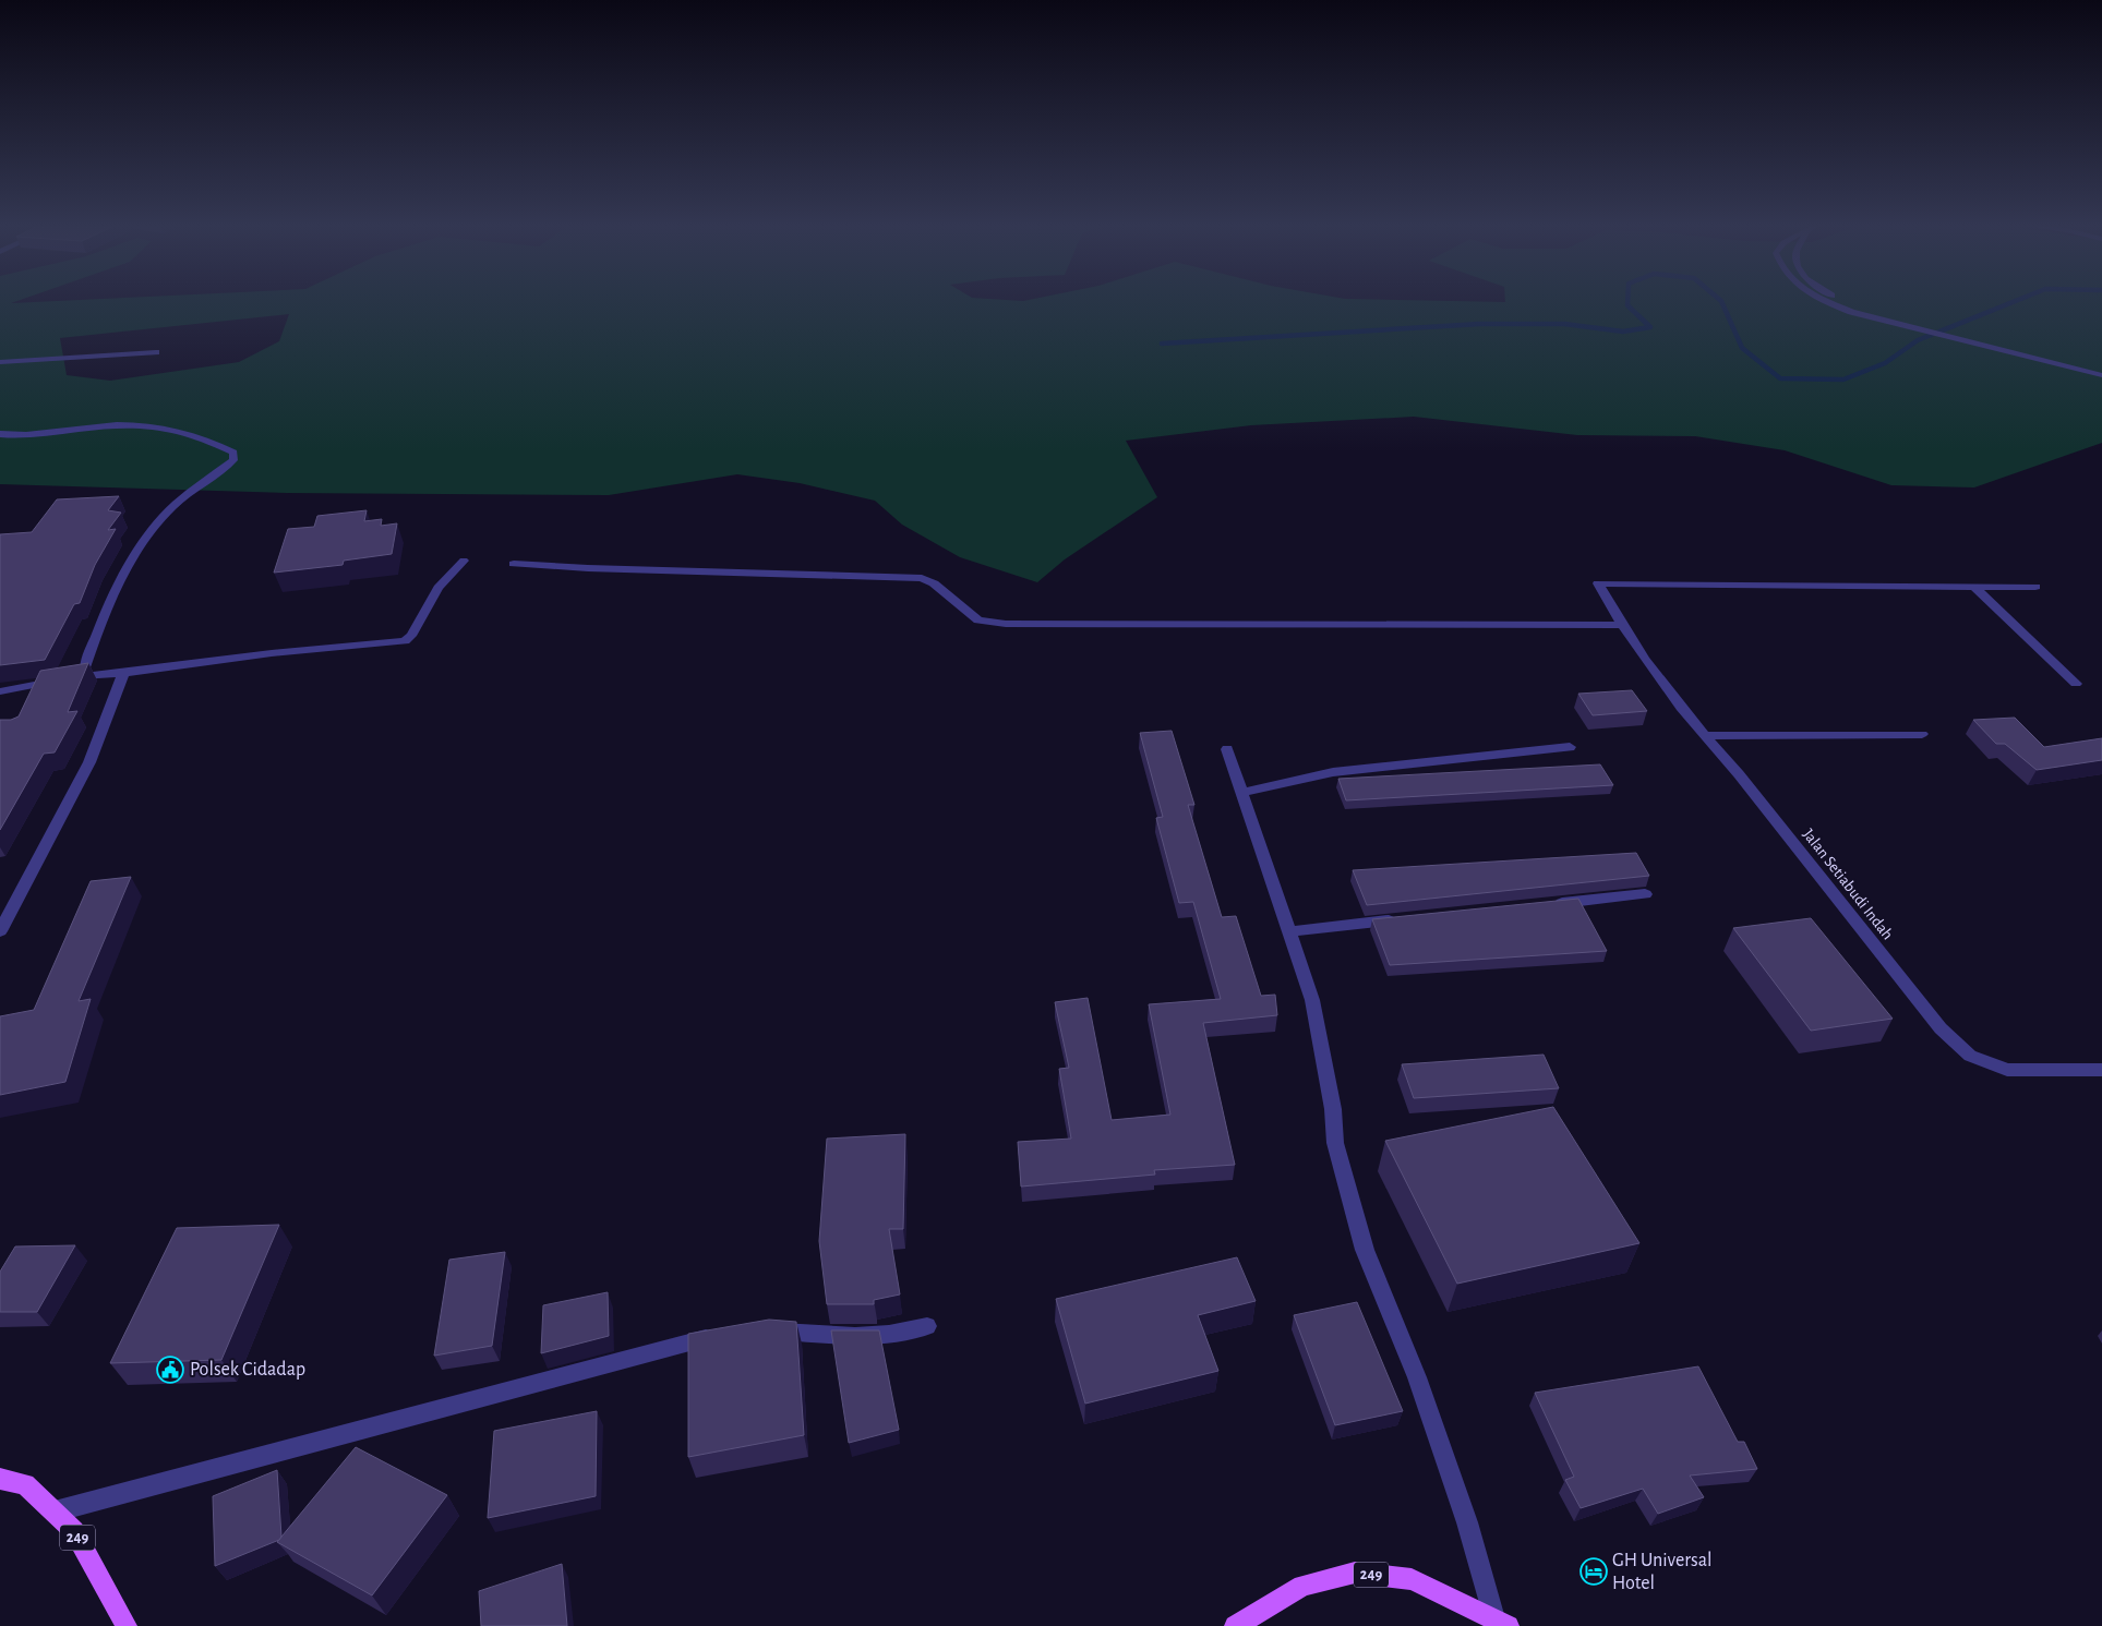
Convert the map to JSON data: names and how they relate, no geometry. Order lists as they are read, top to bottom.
{
  "streets": {
    "main road": ["249"],
    "street": ["Jalan Setiabudi Indah"]
  },
  "places": {
    "public building": ["Polsek Cidadap"],
    "hotel": ["GH Universal Hotel"]
  }
}
